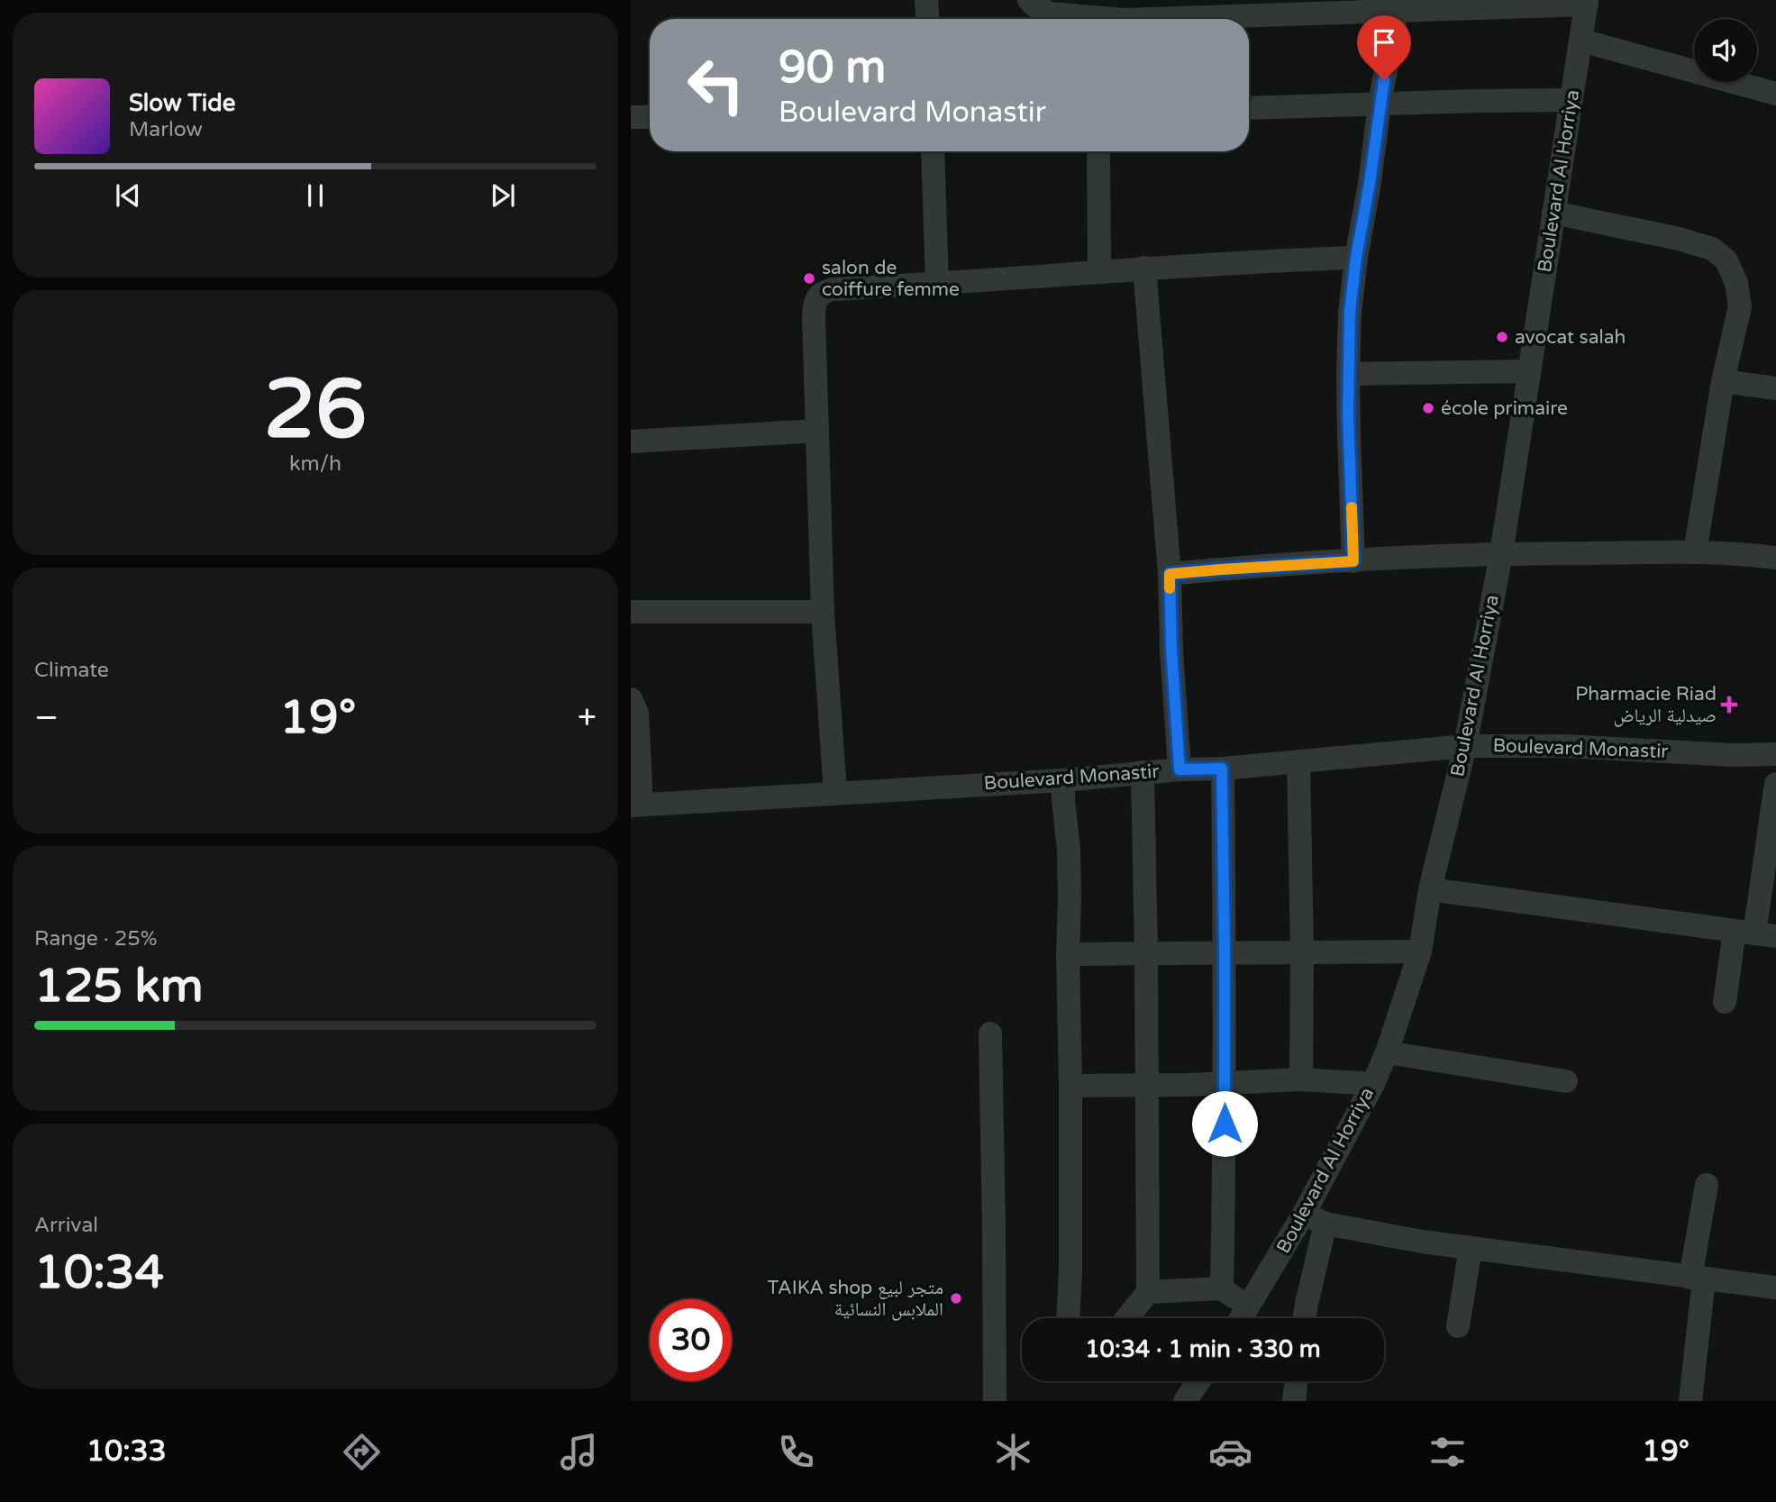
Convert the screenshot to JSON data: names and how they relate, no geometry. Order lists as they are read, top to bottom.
{
  "streets": {
    "street": ["Boulevard Al Horriya", "Boulevard Monastir"]
  },
  "crossings": [
    ["Boulevard Al Horriya", "Boulevard Monastir"]
  ],
  "places": {
    "other": [
      "salon de coiffure femme",
      "avocat salah",
      "école primaire",
      "TAIKA shop متجر لبيع الملابس النسائية"
    ],
    "health": ["Pharmacie Riad صيدلية الرياض"]
  },
  "page": {
    "turn": ["90 m", "Boulevard Monastir"],
    "song": ["Slow Tide", "Marlow"],
    "tile": [
      ["26", "km/h"],
      "Climate",
      ["Range · 25%", "125 km"],
      ["Arrival", "10:34"]
    ],
    "heat": ["−", "19°", "+"],
    "limit": "30",
    "trip": "10:34 · 1 min · 330 m",
    "tabs": ["10:33", "19°"]
  }
}
